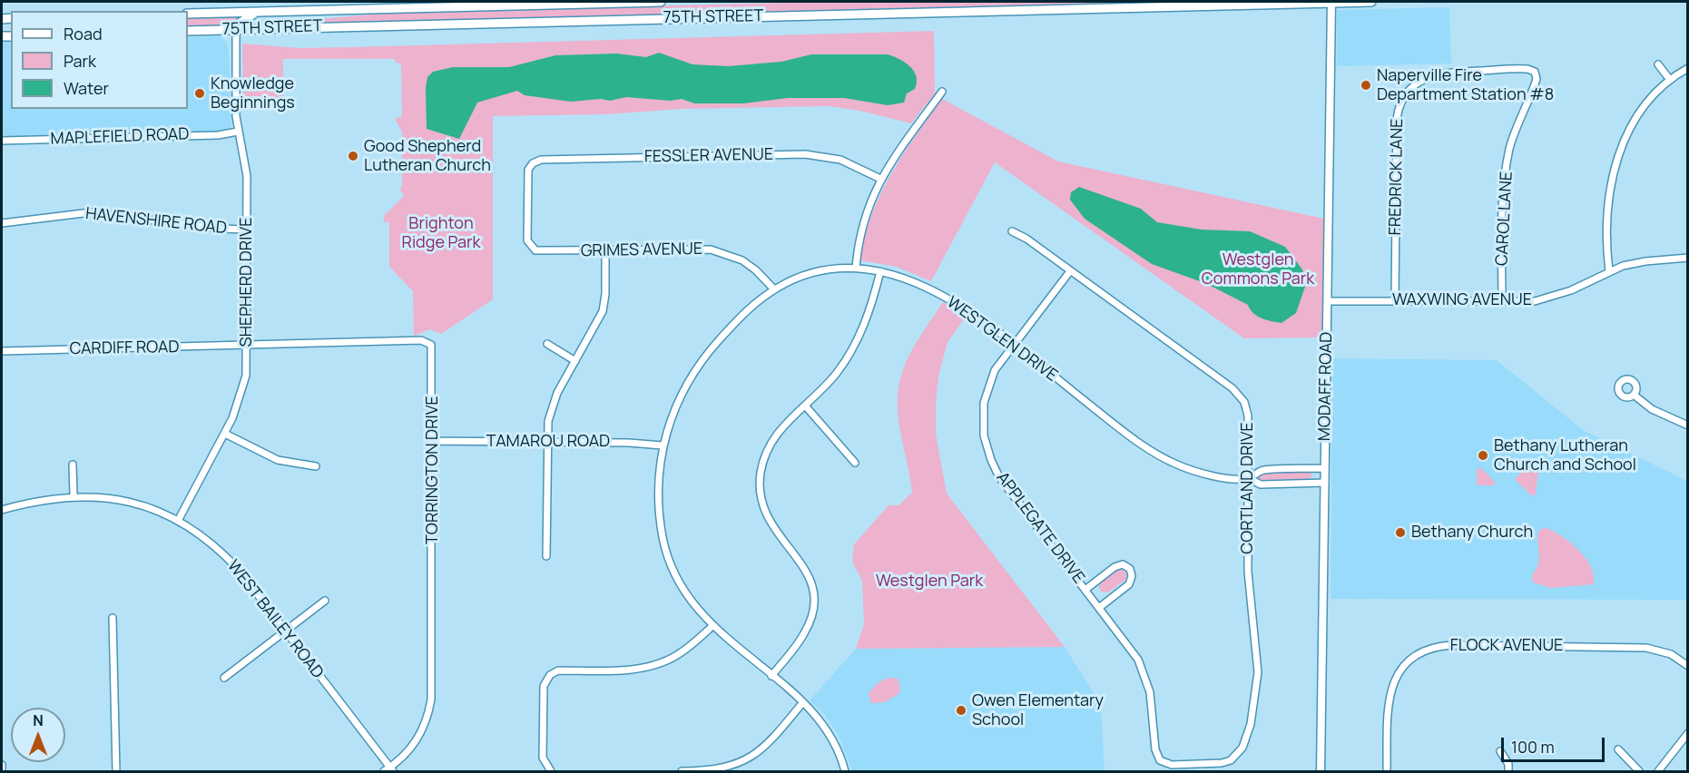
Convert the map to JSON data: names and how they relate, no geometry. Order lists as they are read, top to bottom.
{
  "streets": {
    "main road": ["75TH STREET"],
    "street": [
      "MAPLEFIELD ROAD",
      "FESSLER AVENUE",
      "FREDRICK LANE",
      "CAROL LANE",
      "HAVENSHIRE ROAD",
      "GRIMES AVENUE",
      "SHEPHERD DRIVE",
      "WAXWING AVENUE",
      "WESTGLEN DRIVE",
      "CARDIFF ROAD",
      "MODAFF ROAD",
      "TAMAROU ROAD",
      "TORRINGTON DRIVE",
      "CORTLAND DRIVE",
      "APPLEGATE DRIVE",
      "WEST BAILEY ROAD",
      "FLOCK AVENUE"
    ]
  },
  "crossings": [
    ["75TH STREET", "SHEPHERD DRIVE"],
    ["75TH STREET", "MODAFF ROAD"],
    ["MAPLEFIELD ROAD", "SHEPHERD DRIVE"],
    ["FESSLER AVENUE", "GRIMES AVENUE"],
    ["FREDRICK LANE", "CAROL LANE"],
    ["FREDRICK LANE", "WAXWING AVENUE"],
    ["CAROL LANE", "WAXWING AVENUE"],
    ["HAVENSHIRE ROAD", "SHEPHERD DRIVE"],
    ["GRIMES AVENUE", "WESTGLEN DRIVE"],
    ["SHEPHERD DRIVE", "CARDIFF ROAD"],
    ["SHEPHERD DRIVE", "TORRINGTON DRIVE"],
    ["SHEPHERD DRIVE", "WEST BAILEY ROAD"],
    ["WAXWING AVENUE", "MODAFF ROAD"],
    ["WESTGLEN DRIVE", "MODAFF ROAD"],
    ["WESTGLEN DRIVE", "TAMAROU ROAD"],
    ["WESTGLEN DRIVE", "CORTLAND DRIVE"],
    ["WESTGLEN DRIVE", "APPLEGATE DRIVE"],
    ["CARDIFF ROAD", "TORRINGTON DRIVE"],
    ["TAMAROU ROAD", "TORRINGTON DRIVE"],
    ["TORRINGTON DRIVE", "WEST BAILEY ROAD"],
    ["CORTLAND DRIVE", "APPLEGATE DRIVE"]
  ],
  "parks": ["Brighton Ridge Park", "Westglen Commons Park", "Westglen Park"],
  "places": [
    "Naperville Fire Department Station #8",
    "Knowledge Beginnings",
    "Good Shepherd Lutheran Church",
    "Bethany Lutheran Church and School",
    "Bethany Church",
    "Owen Elementary School"
  ],
  "legend": ["Road", "Park", "Water"],
  "scale_bar": "100 m",
  "north": "top"
}
